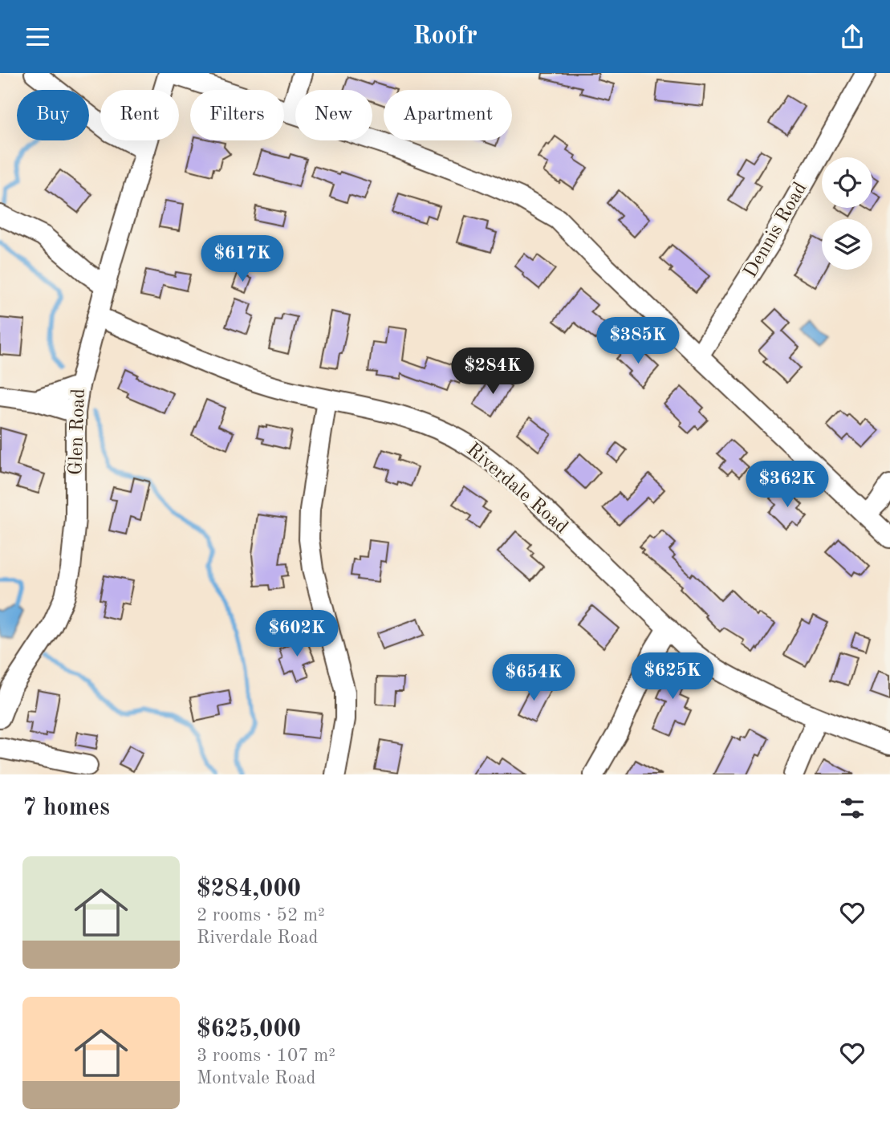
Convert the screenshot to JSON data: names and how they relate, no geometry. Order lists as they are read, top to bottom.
{
  "streets": {
    "street": ["Dennis Road", "Glen Road", "Riverdale Road"]
  },
  "crossings": [
    ["Glen Road", "Riverdale Road"]
  ],
  "page": {
    "header": "Roofr",
    "chip": [
      "Buy",
      "Rent",
      "Filters",
      "New",
      "Apartment"
    ],
    "price": [
      "$617K",
      "$385K",
      "$284K",
      "$362K",
      "$602K",
      "$625K",
      "$654K"
    ],
    "heading": "7 homes",
    "list": [
      {
        "name": "$284,000",
        "note": "2 rooms · 52 m² · Riverdale Road"
      },
      {
        "name": "$625,000",
        "note": "3 rooms · 107 m² · Montvale Road"
      }
    ]
  }
}
